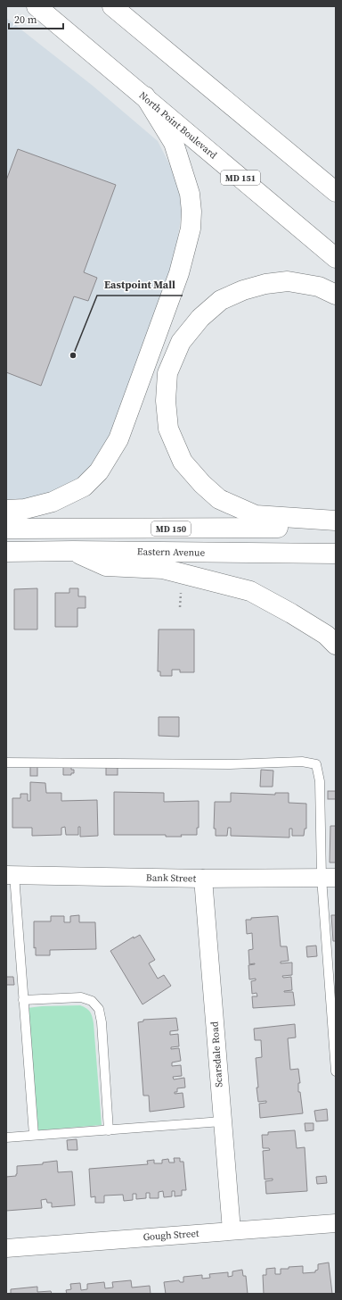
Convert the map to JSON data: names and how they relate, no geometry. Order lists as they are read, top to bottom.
{
  "streets": {
    "main road": [
      "North Point Boulevard",
      "MD 151",
      "MD 150",
      "Eastern Avenue"
    ],
    "street": ["Bank Street", "Scarsdale Road", "Gough Street"]
  },
  "crossings": [
    ["Bank Street", "Scarsdale Road"],
    ["Scarsdale Road", "Gough Street"]
  ],
  "places": ["Eastpoint Mall"],
  "scale_bar": "20 m"
}
